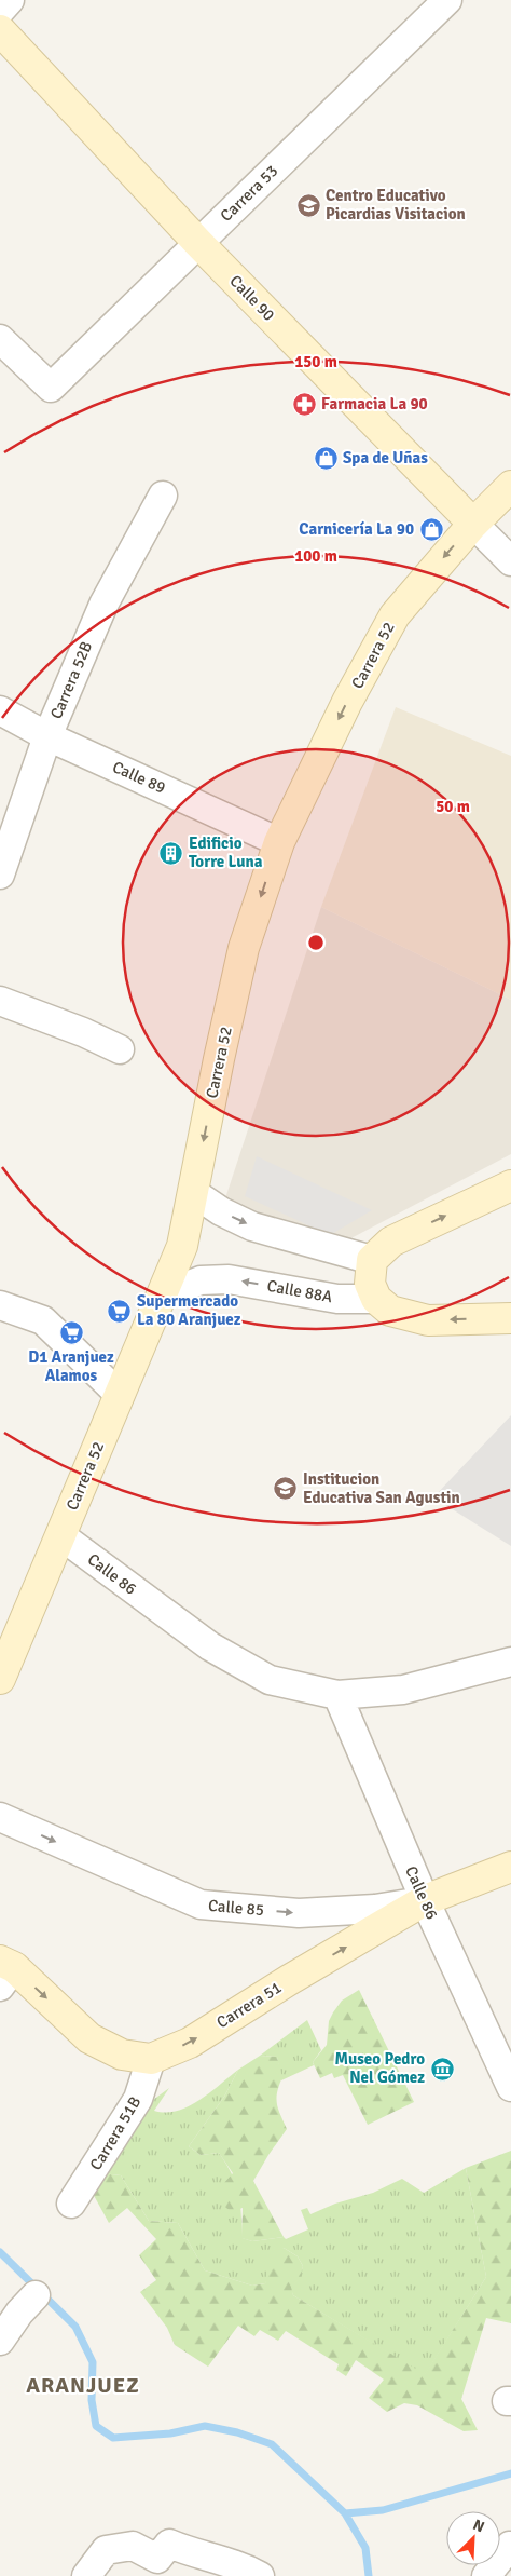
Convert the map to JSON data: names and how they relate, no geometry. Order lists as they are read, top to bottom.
{
  "streets": {
    "street": [
      "Carrera 53",
      "Calle 90",
      "Carrera 52",
      "Carrera 52B",
      "Calle 89",
      "Calle 88A",
      "Calle 86",
      "Calle 85",
      "Carrera 51",
      "Carrera 51B"
    ]
  },
  "crossings": [
    ["Carrera 53", "Calle 90"],
    ["Calle 90", "Carrera 52"],
    ["Carrera 52", "Calle 89"],
    ["Carrera 52", "Calle 88A"],
    ["Carrera 52", "Calle 86"],
    ["Carrera 52B", "Calle 89"],
    ["Calle 86", "Calle 85"],
    ["Calle 86", "Carrera 51"],
    ["Calle 85", "Carrera 51"],
    ["Carrera 51", "Carrera 51B"]
  ],
  "one_way": ["Carrera 52", "Calle 85", "Carrera 51"],
  "districts": ["ARANJUEZ"],
  "places": {
    "school or university": ["Centro Educativo Picardias Visitacion", "Institucion Educativa San Agustin"],
    "pharmacy": ["Farmacia La 90"],
    "shop": ["Spa de Uñas", "Carnicería La 90"],
    "building": ["Edificio Torre Luna"],
    "supermarket": ["Supermercado La 80 Aranjuez", "D1 Aranjuez Alamos"],
    "museum": ["Museo Pedro Nel Gómez"]
  },
  "north": "top right",
  "rings": ["150 m", "100 m", "50 m"]
}
